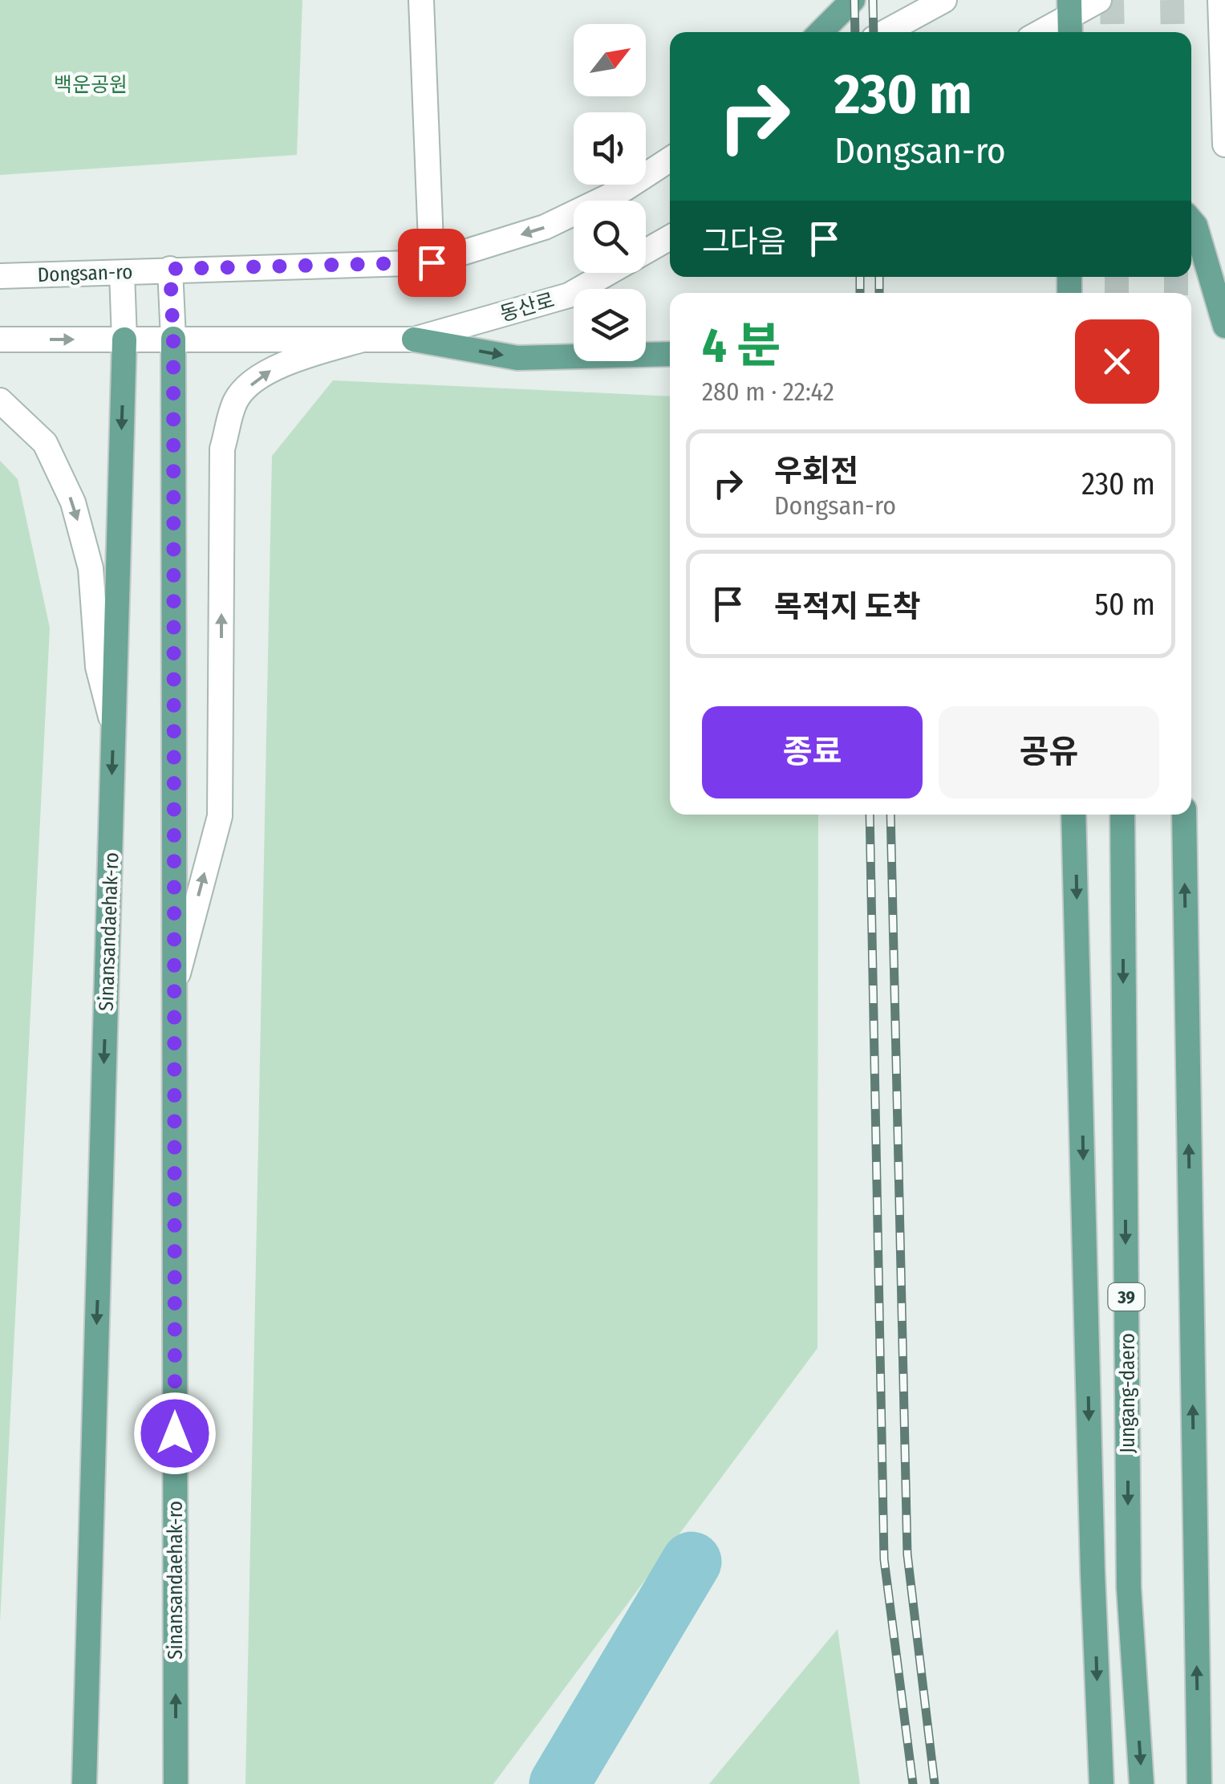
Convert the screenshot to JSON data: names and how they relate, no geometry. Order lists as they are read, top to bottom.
{
  "streets": {
    "main road": ["Sinansandaehak-ro", "39", "Jungang-daero"],
    "street": ["Dongsan-ro", "동산로"]
  },
  "crossings": [
    ["Dongsan-ro", "Sinansandaehak-ro"]
  ],
  "one_way": ["Dongsan-ro"],
  "parks": ["백운공원"],
  "north": "top right",
  "page": {
    "turn": ["230 m", "Dongsan-ro"],
    "then": "그다음",
    "heading": ["4 분", "280 m · 22:42"],
    "list": [
      {
        "name": "우회전",
        "note": "Dongsan-ro",
        "value": "230 m"
      },
      {
        "name": "목적지 도착",
        "value": "50 m"
      }
    ],
    "buttons": ["종료", "공유"]
  }
}
